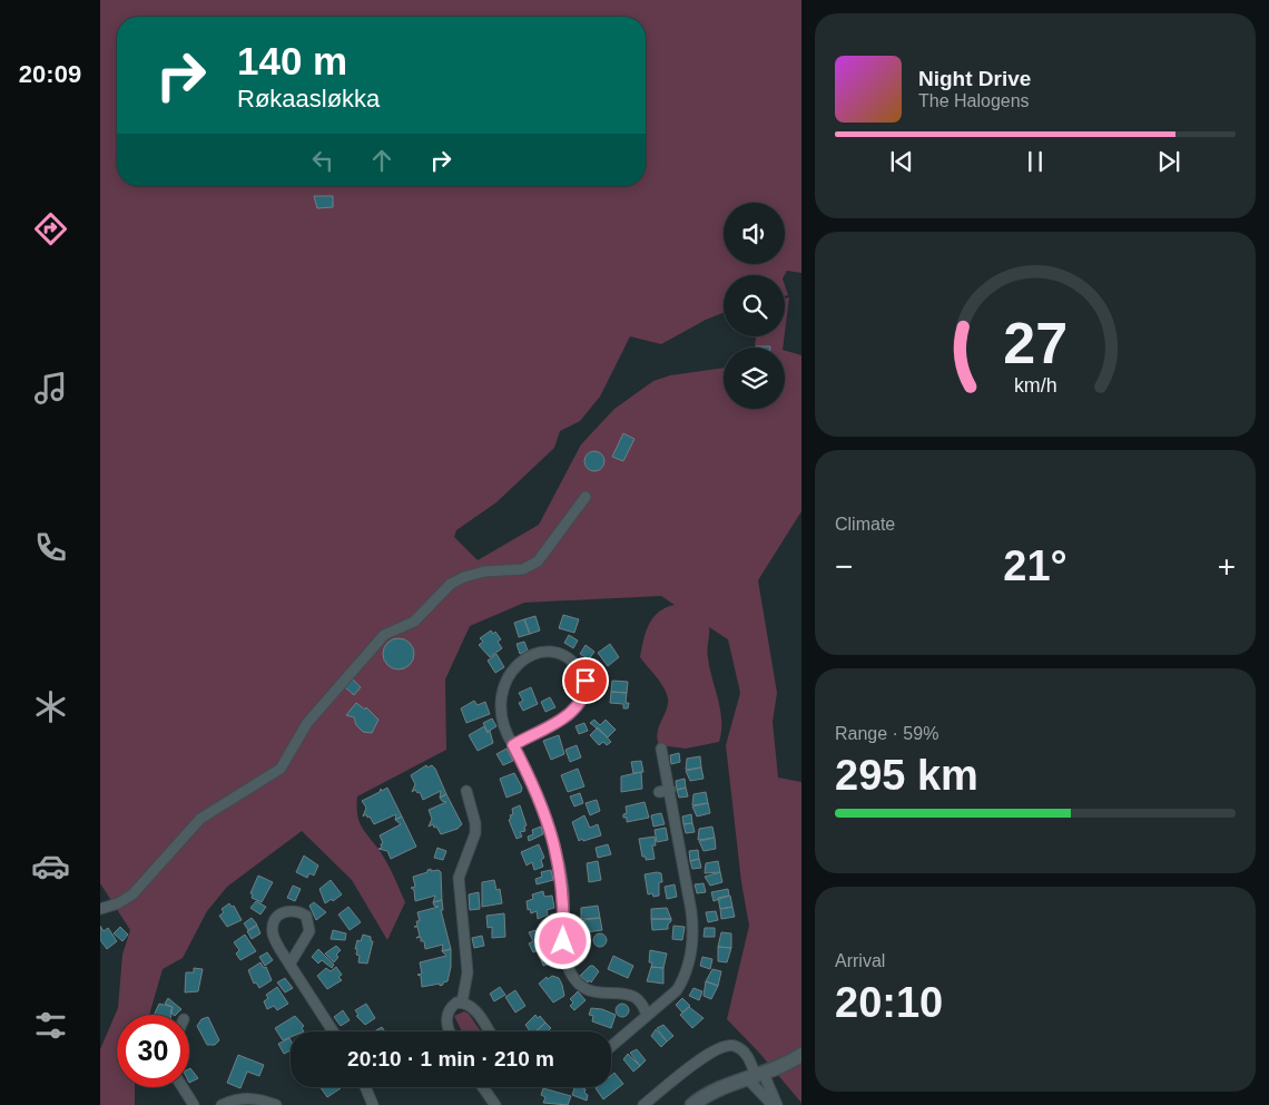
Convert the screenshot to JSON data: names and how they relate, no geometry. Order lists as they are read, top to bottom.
{
  "page": {
    "tabs": "20:09",
    "turn": ["140 m", "Røkaasløkka"],
    "song": ["Night Drive", "The Halogens"],
    "tile": [
      "Climate",
      ["Range · 59%", "295 km"],
      ["Arrival", "20:10"]
    ],
    "heat": ["−", "21°", "+"],
    "limit": "30",
    "trip": "20:10 · 1 min · 210 m",
    "gauge": ["27", "km/h"]
  }
}
